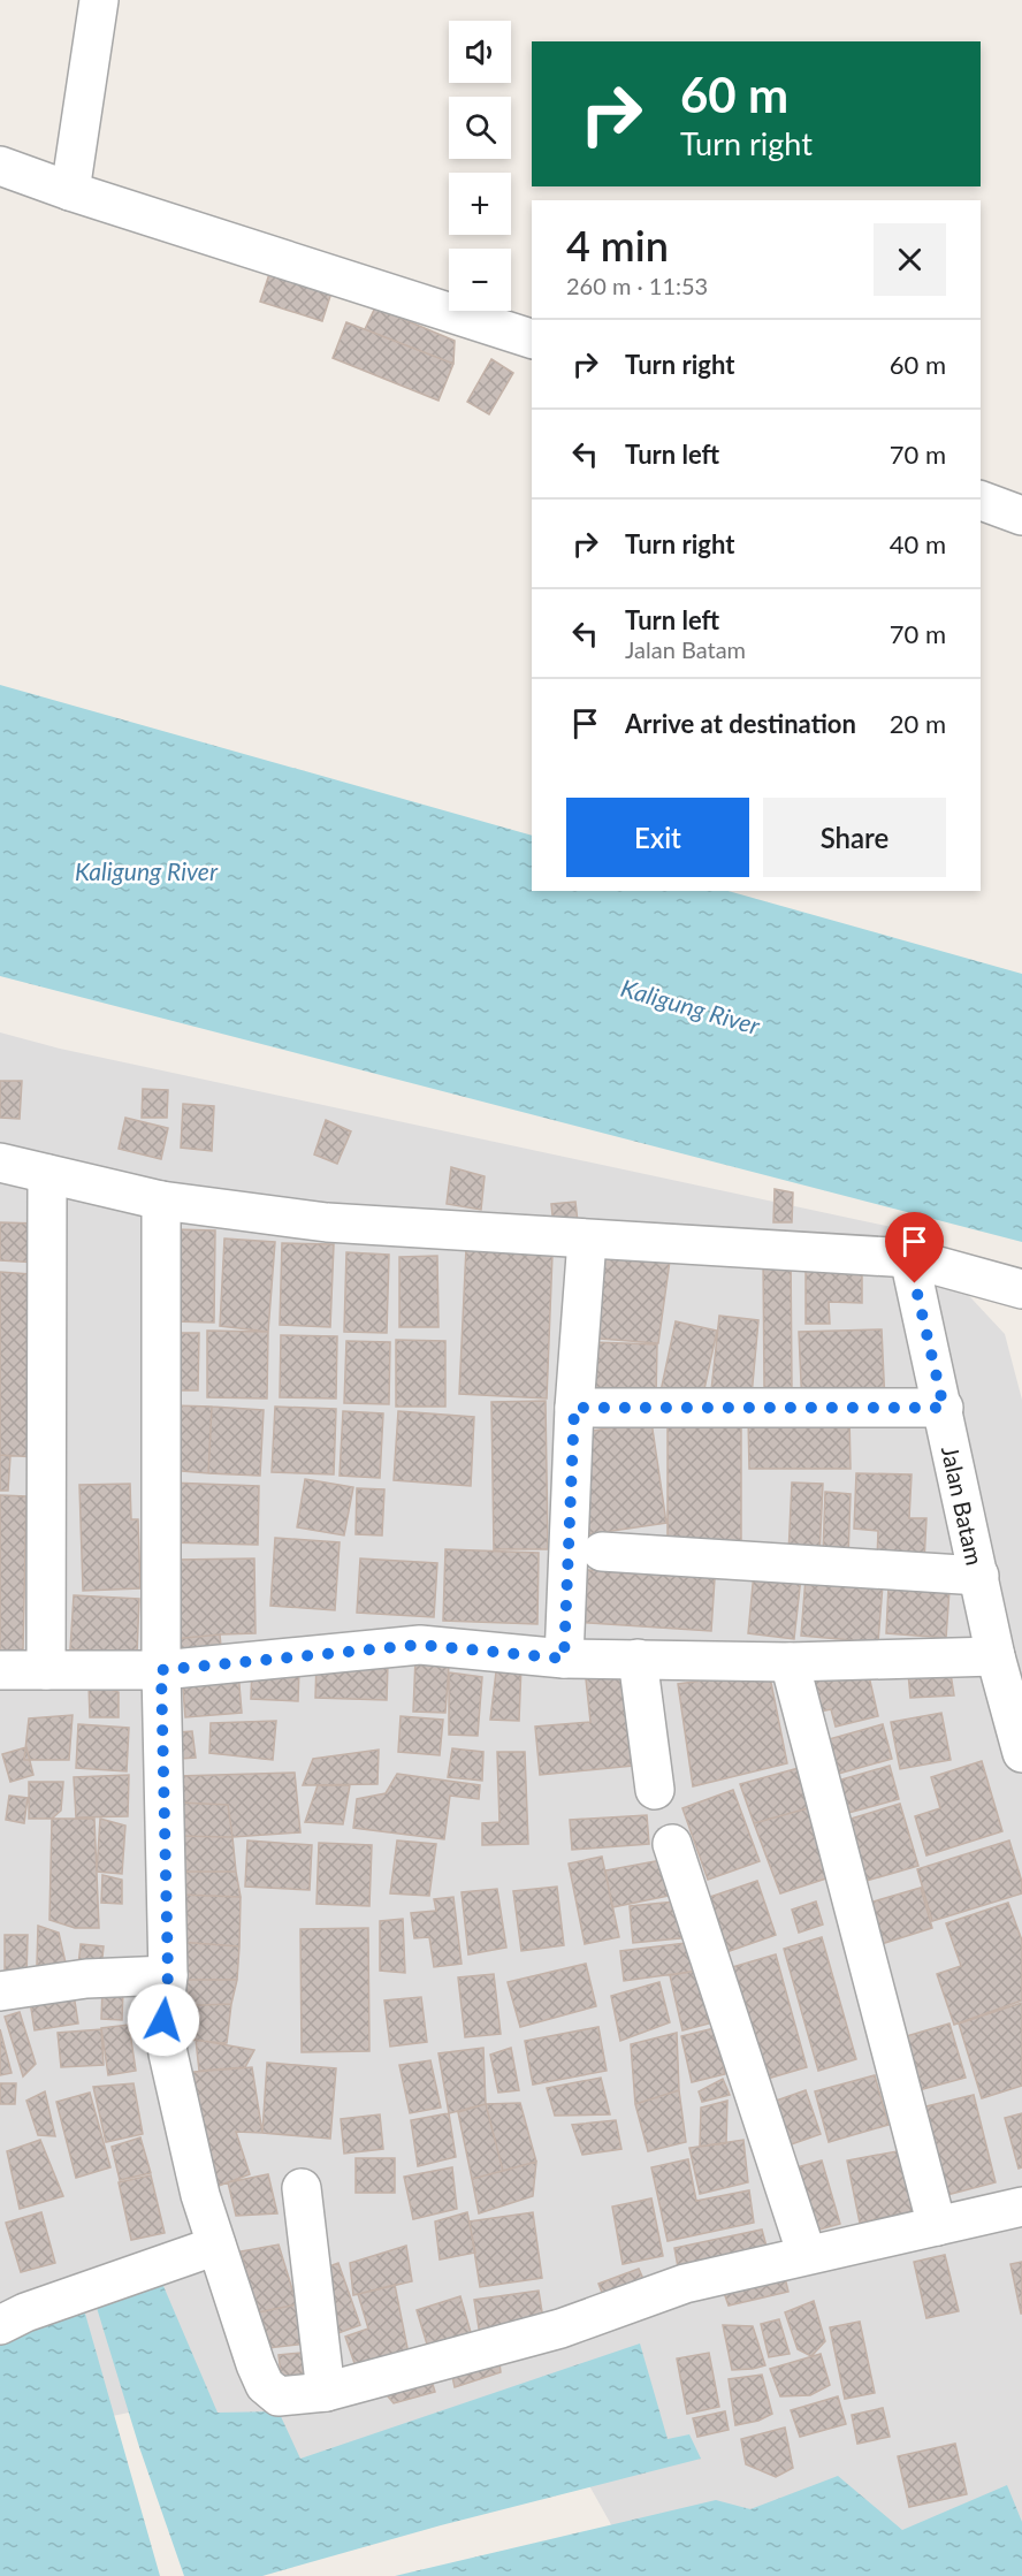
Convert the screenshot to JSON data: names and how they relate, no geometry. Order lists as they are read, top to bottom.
{
  "streets": {
    "street": ["Jalan Batam"]
  },
  "water": ["Kaligung River"],
  "page": {
    "map_buttons": ["+", "−"],
    "turn": ["60 m", "Turn right"],
    "heading": ["4 min", "260 m · 11:53"],
    "list": [
      {
        "name": "Turn right",
        "value": "60 m"
      },
      {
        "name": "Turn left",
        "value": "70 m"
      },
      {
        "name": "Turn right",
        "value": "40 m"
      },
      {
        "name": "Turn left",
        "note": "Jalan Batam",
        "value": "70 m"
      },
      {
        "name": "Arrive at destination",
        "value": "20 m"
      }
    ],
    "buttons": ["Exit", "Share"]
  }
}
